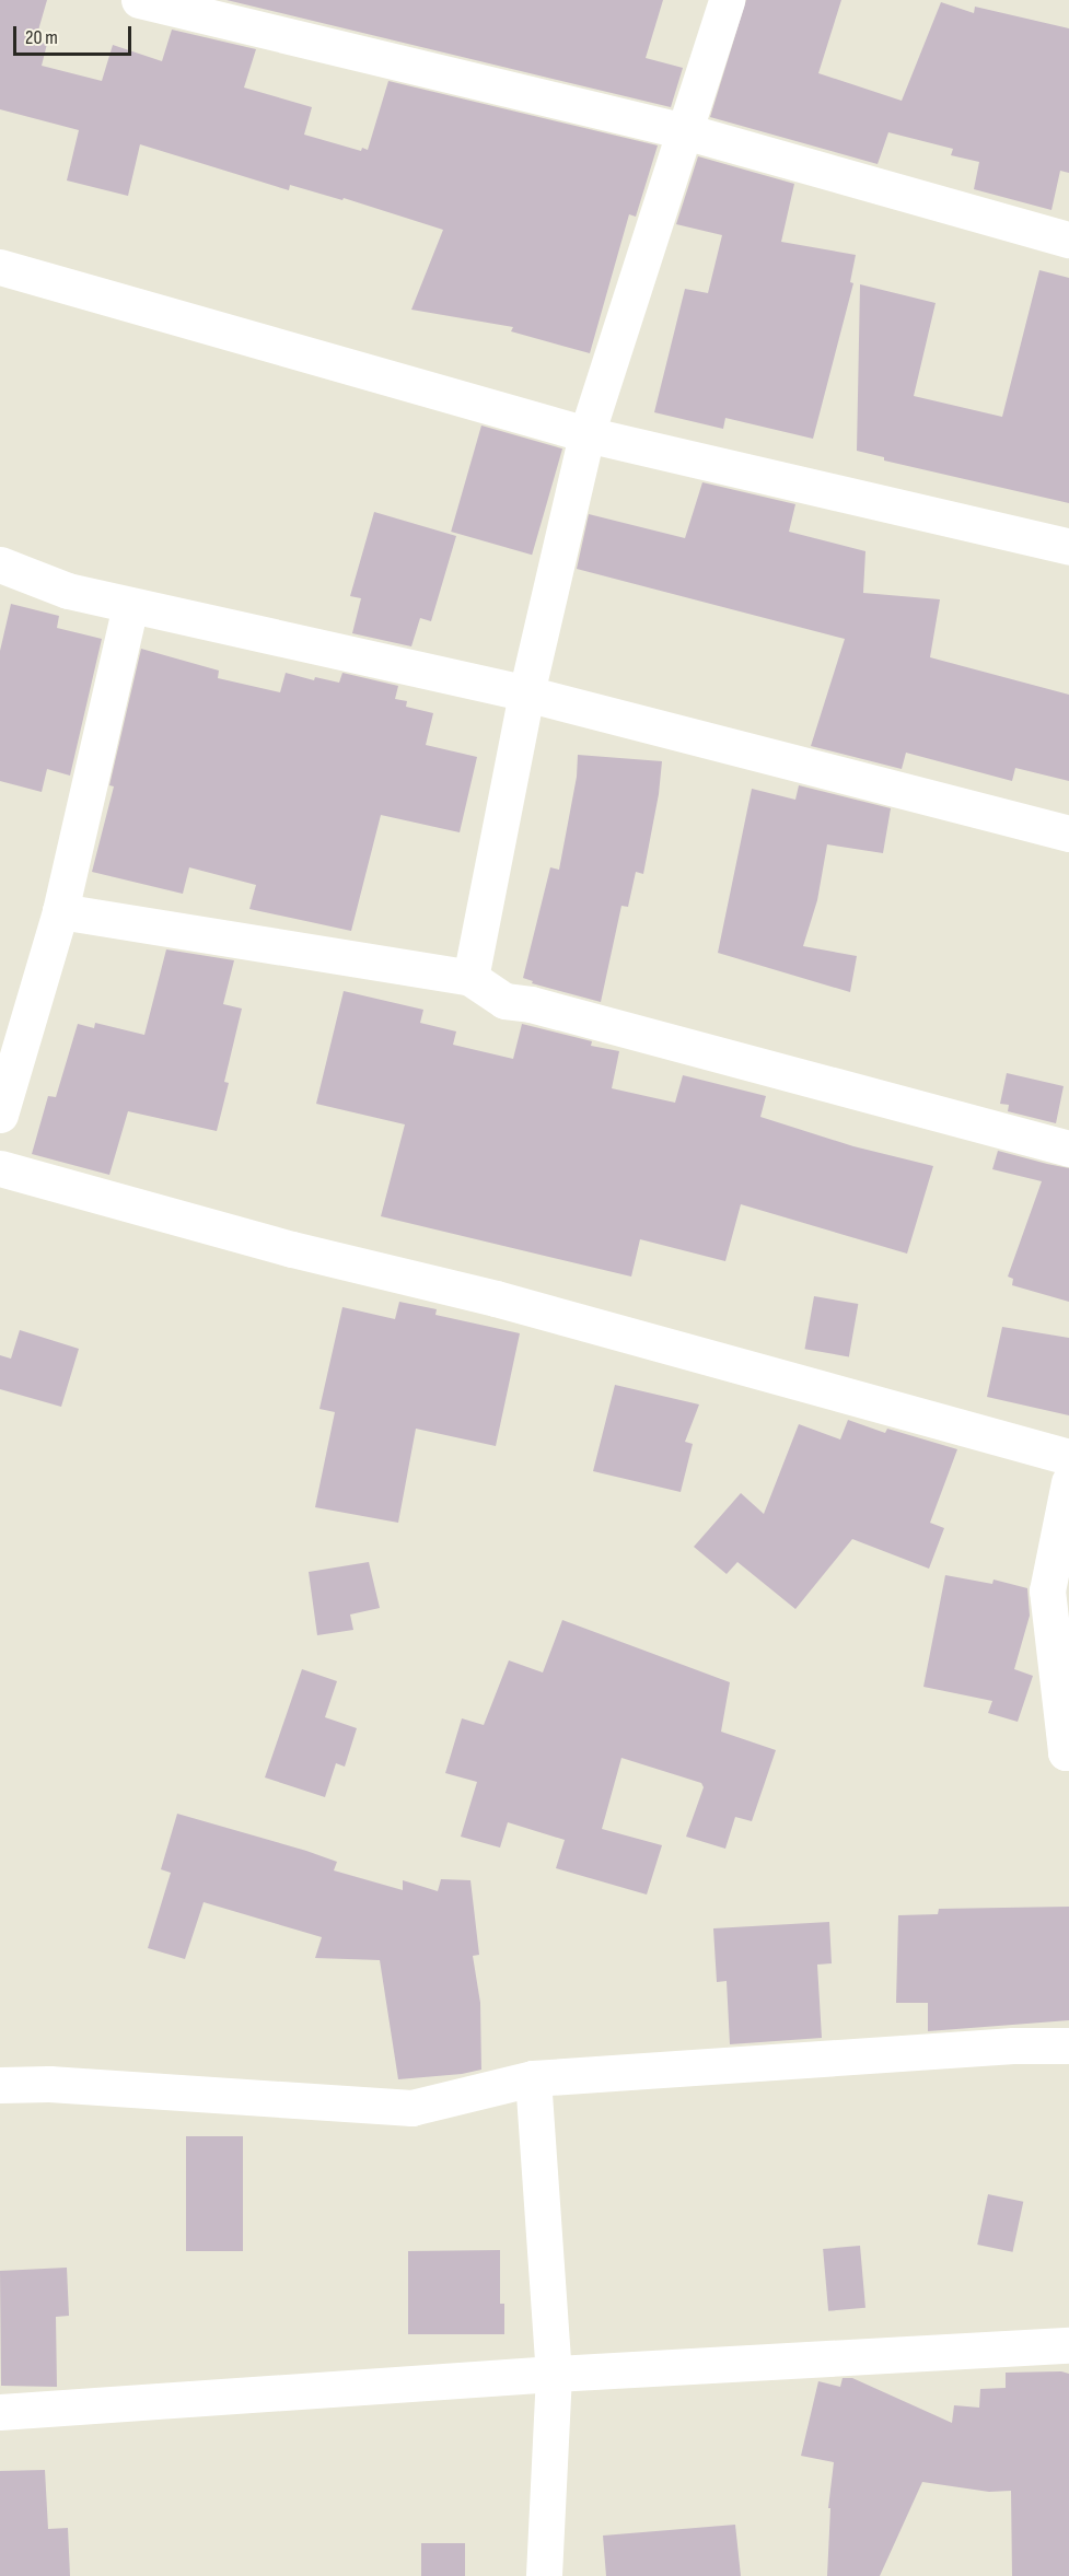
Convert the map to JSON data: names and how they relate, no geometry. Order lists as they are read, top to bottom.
{
  "scale_bar": "20 m"
}
